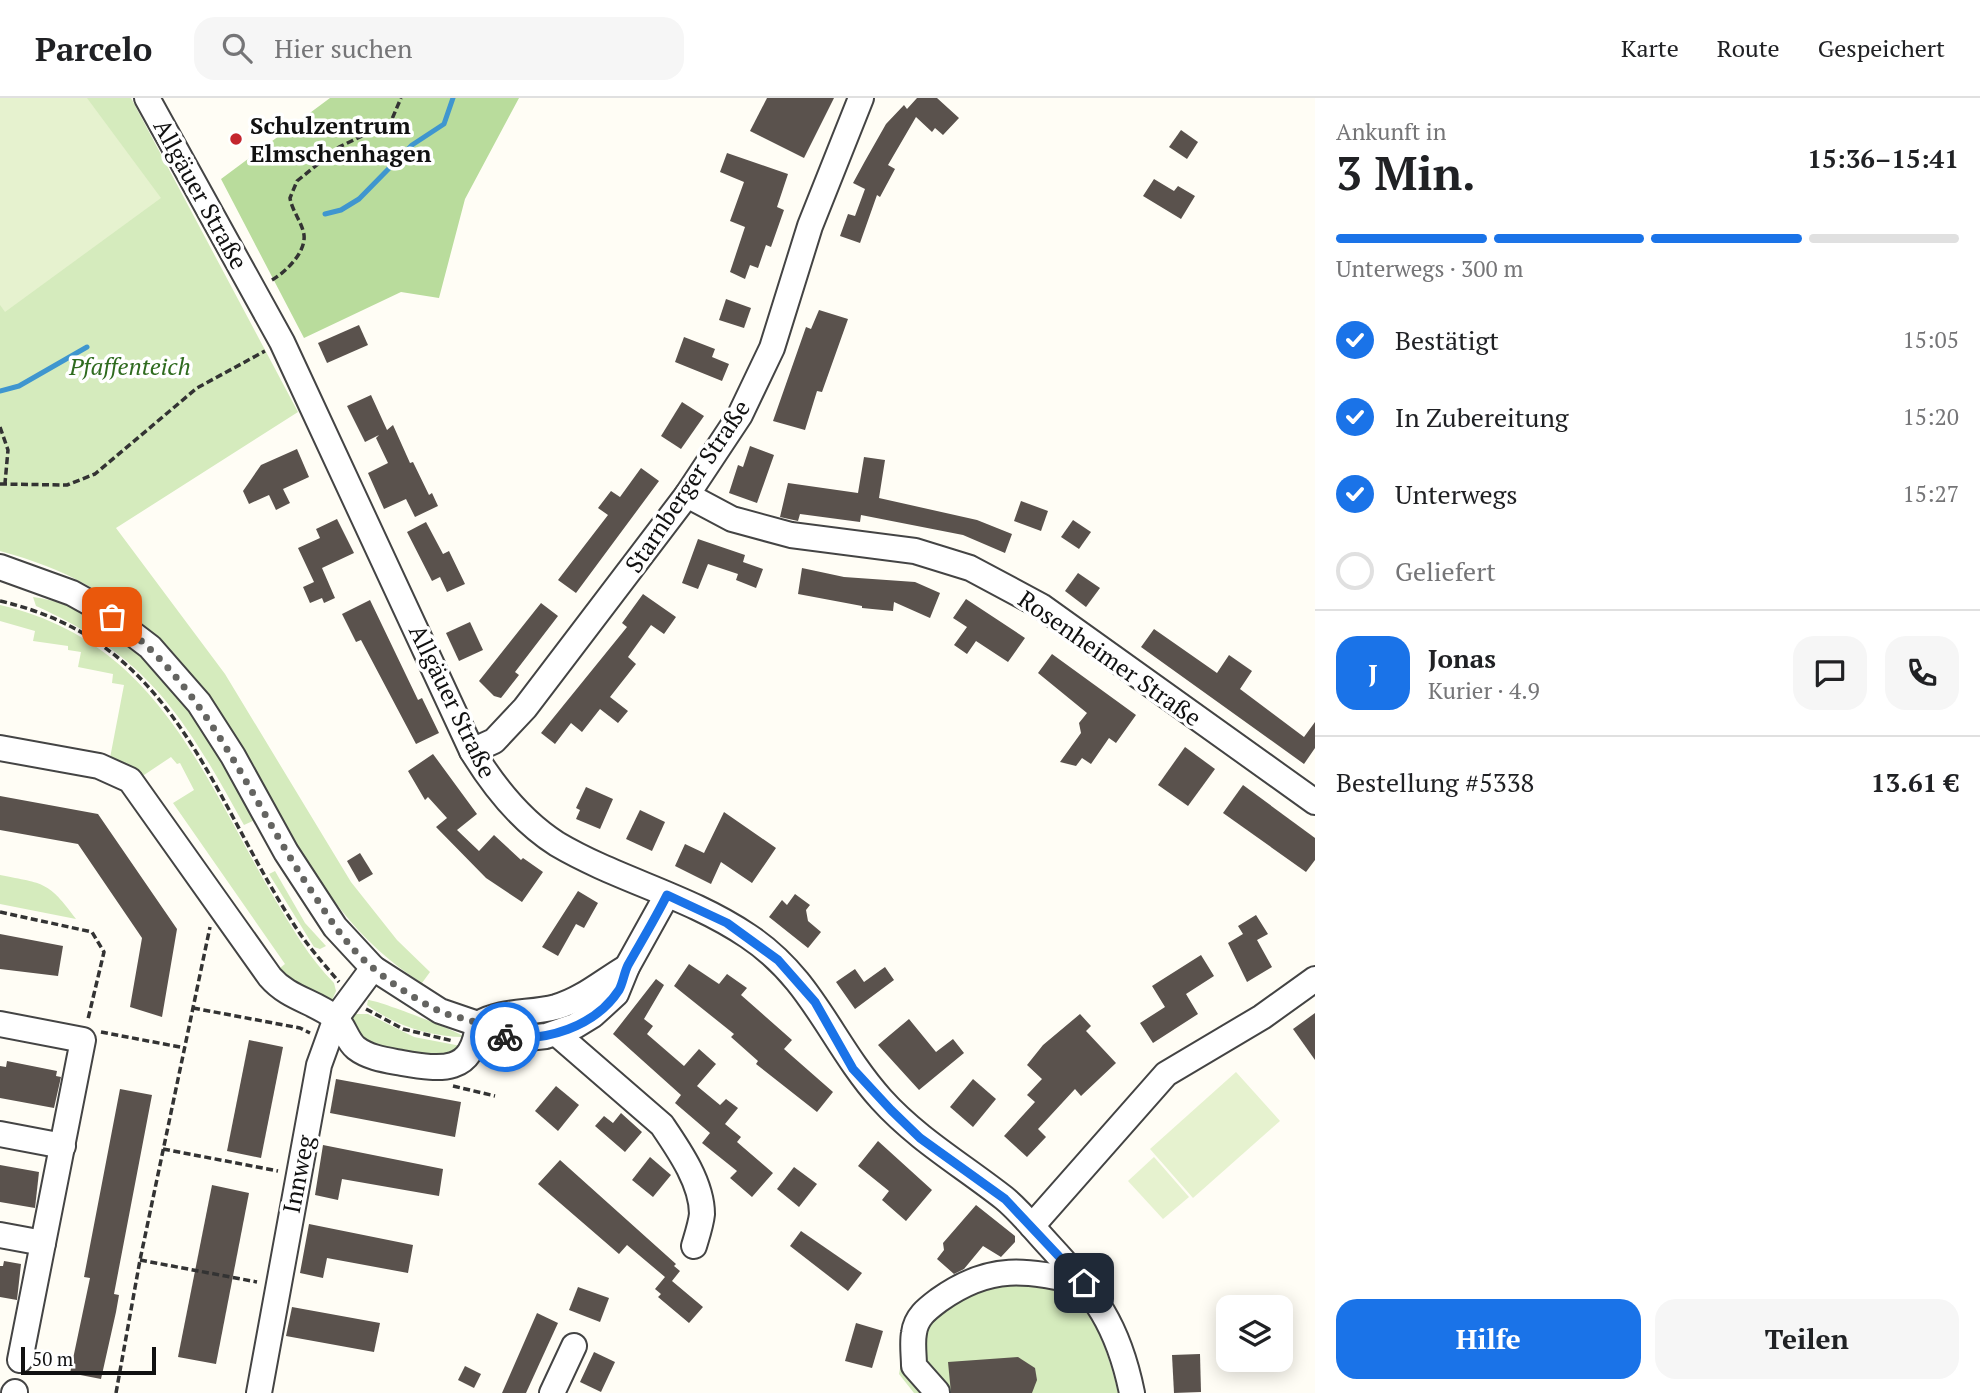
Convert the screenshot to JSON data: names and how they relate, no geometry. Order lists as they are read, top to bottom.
{
  "streets": {
    "street": [
      "Allgäuer Straße",
      "Starnberger Straße",
      "Rosenheimer Straße",
      "Innweg"
    ]
  },
  "crossings": [
    ["Allgäuer Straße", "Starnberger Straße"],
    ["Starnberger Straße", "Rosenheimer Straße"]
  ],
  "parks": ["Pfaffenteich"],
  "places": ["Schulzentrum Elmschenhagen"],
  "scale_bar": "50 m",
  "page": {
    "header": "Parcelo",
    "search": "Hier suchen",
    "nav": ["Karte", "Route", "Gespeichert"],
    "heading": ["3 Min.", "Ankunft in", "15:36–15:41"],
    "panel": [
      "Jonas",
      "Kurier · 4.9",
      "Bestellung #5338",
      "13.61 €"
    ],
    "bar": "Unterwegs · 300 m",
    "list": [
      ["Bestätigt", "15:05"],
      ["In Zubereitung", "15:20"],
      ["Unterwegs", "15:27"],
      "Geliefert"
    ],
    "round": "J",
    "buttons": ["Hilfe", "Teilen"],
    "scale": "50 m"
  }
}
